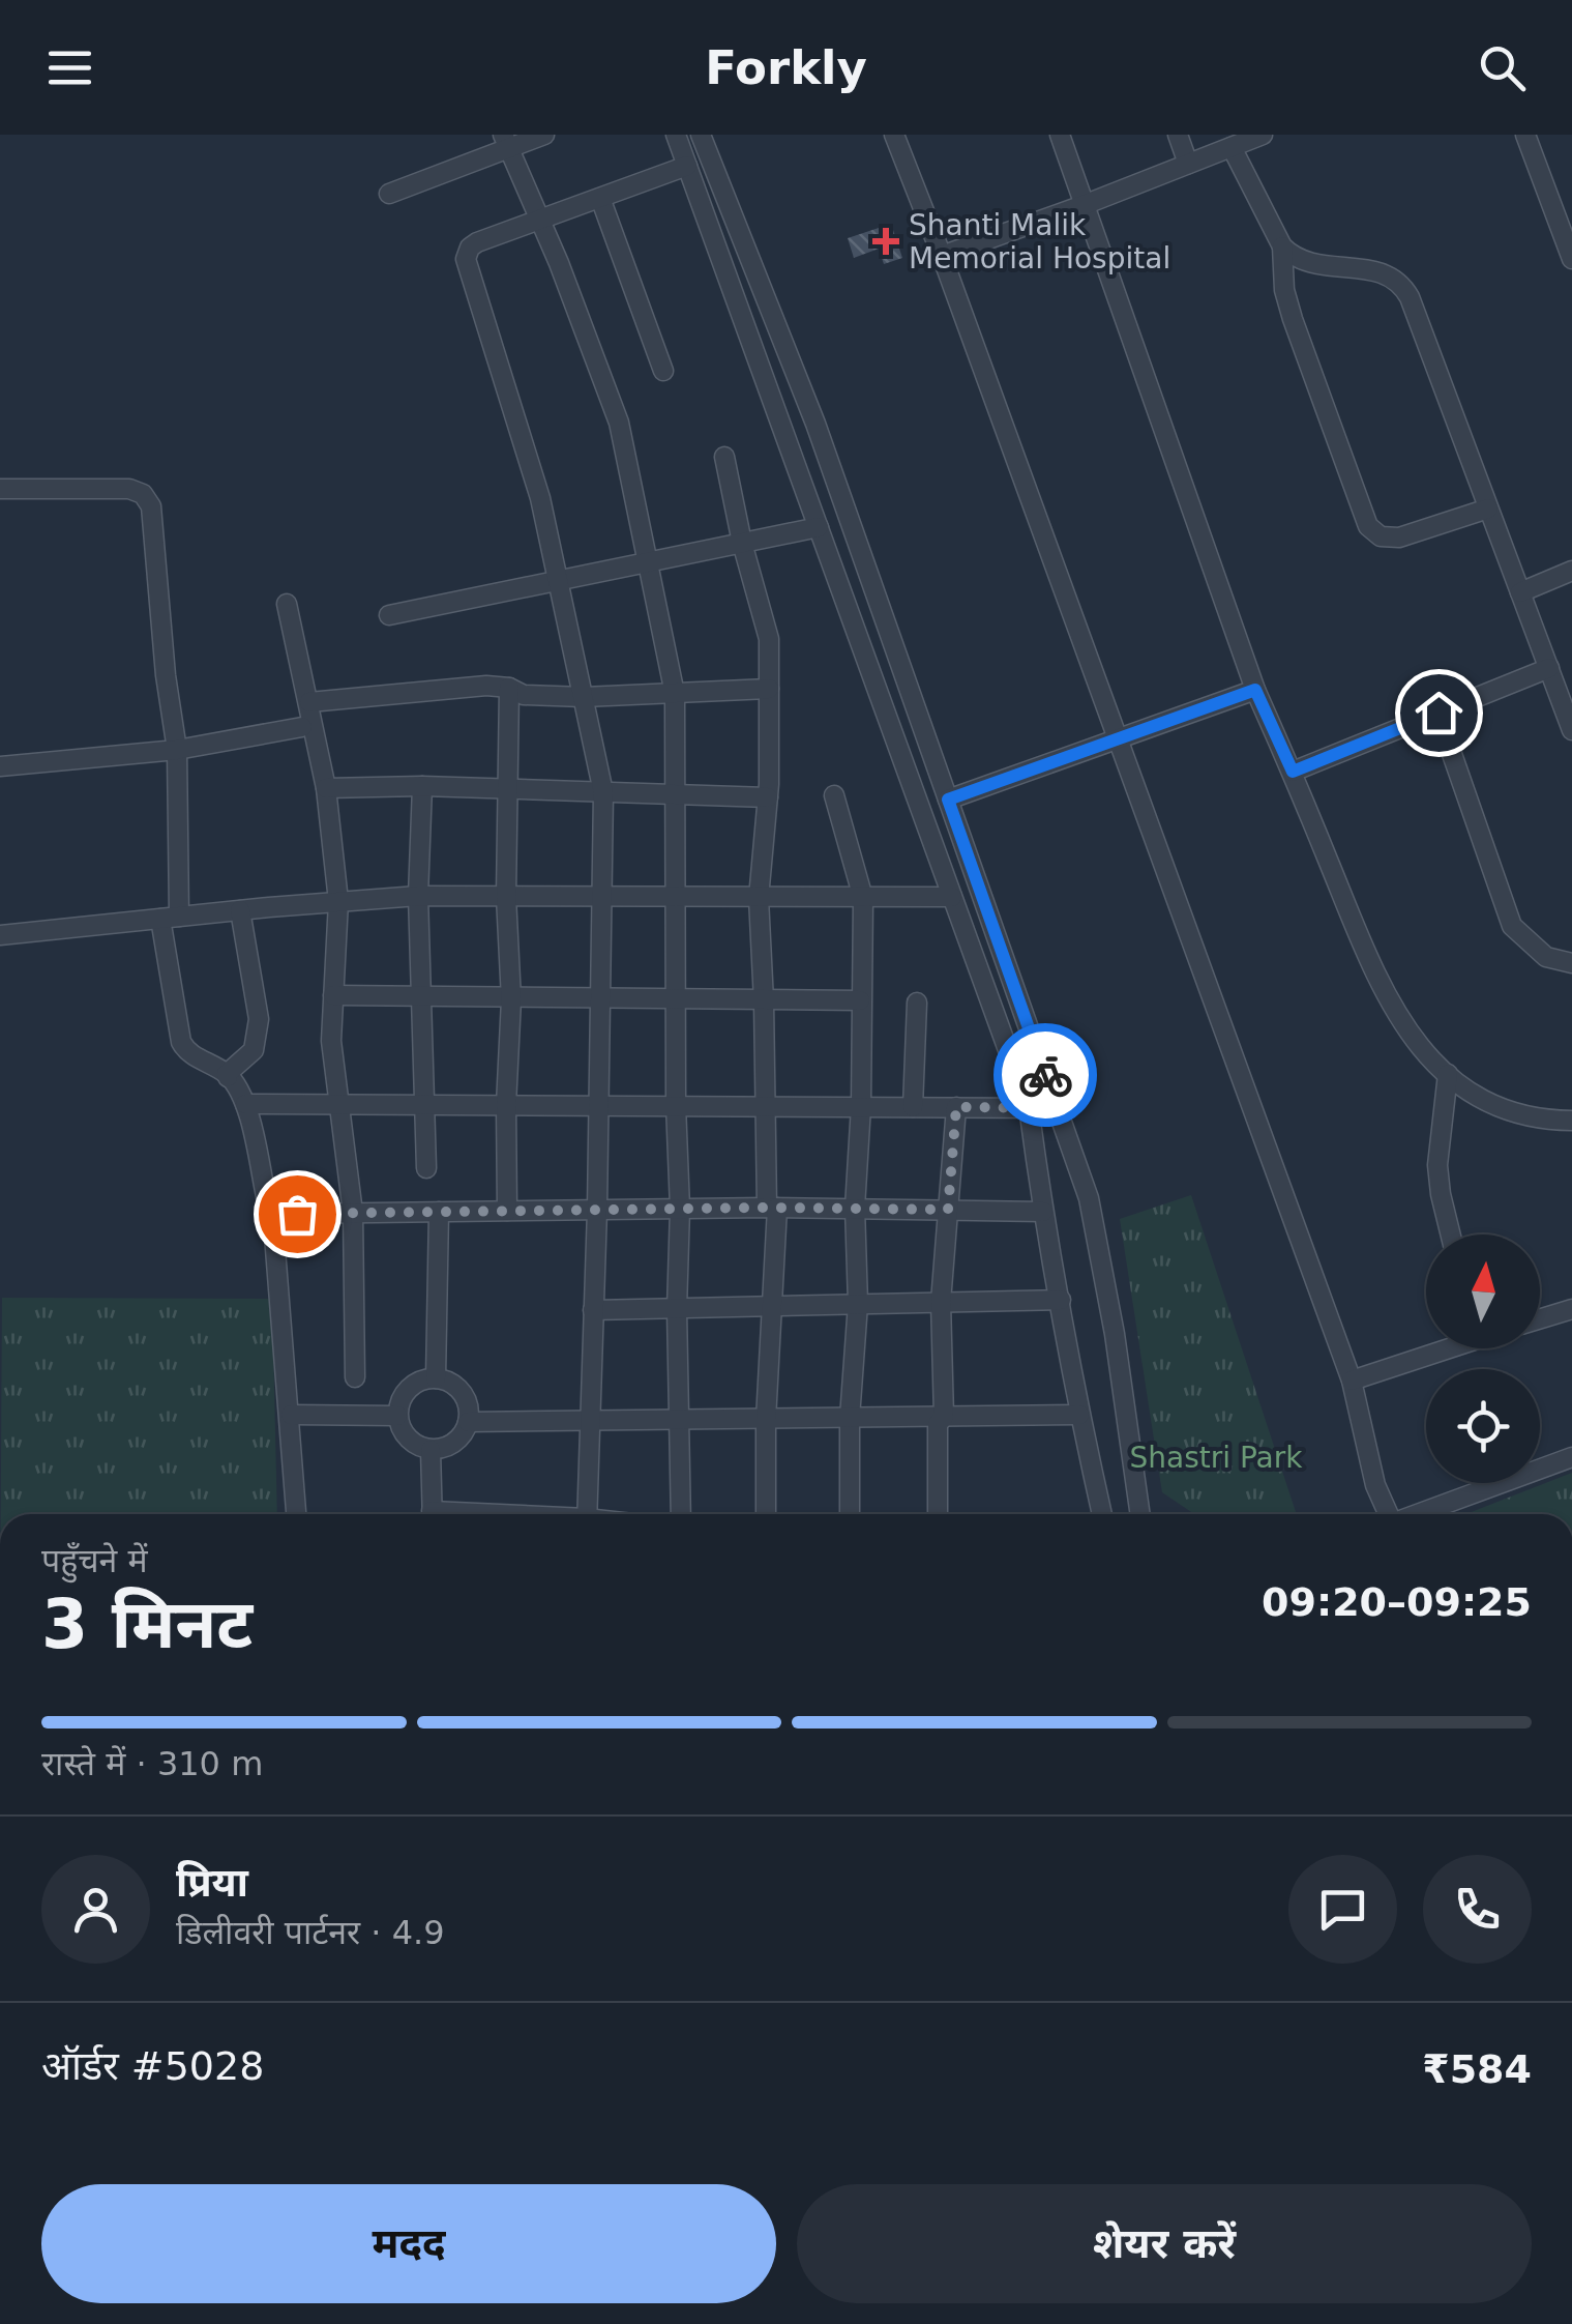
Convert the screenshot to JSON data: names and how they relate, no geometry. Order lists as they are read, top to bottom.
{
  "parks": ["Shastri Park"],
  "places": {
    "health": ["Shanti Malik Memorial Hospital"]
  },
  "north": "top",
  "page": {
    "header": "Forkly",
    "heading": ["3 मिनट", "पहुँचने में", "09:20–09:25"],
    "panel": [
      "प्रिया",
      "डिलीवरी पार्टनर · 4.9",
      "ऑर्डर #5028",
      "₹584"
    ],
    "bar": "रास्ते में · 310 m",
    "buttons": ["मदद", "शेयर करें"]
  }
}
